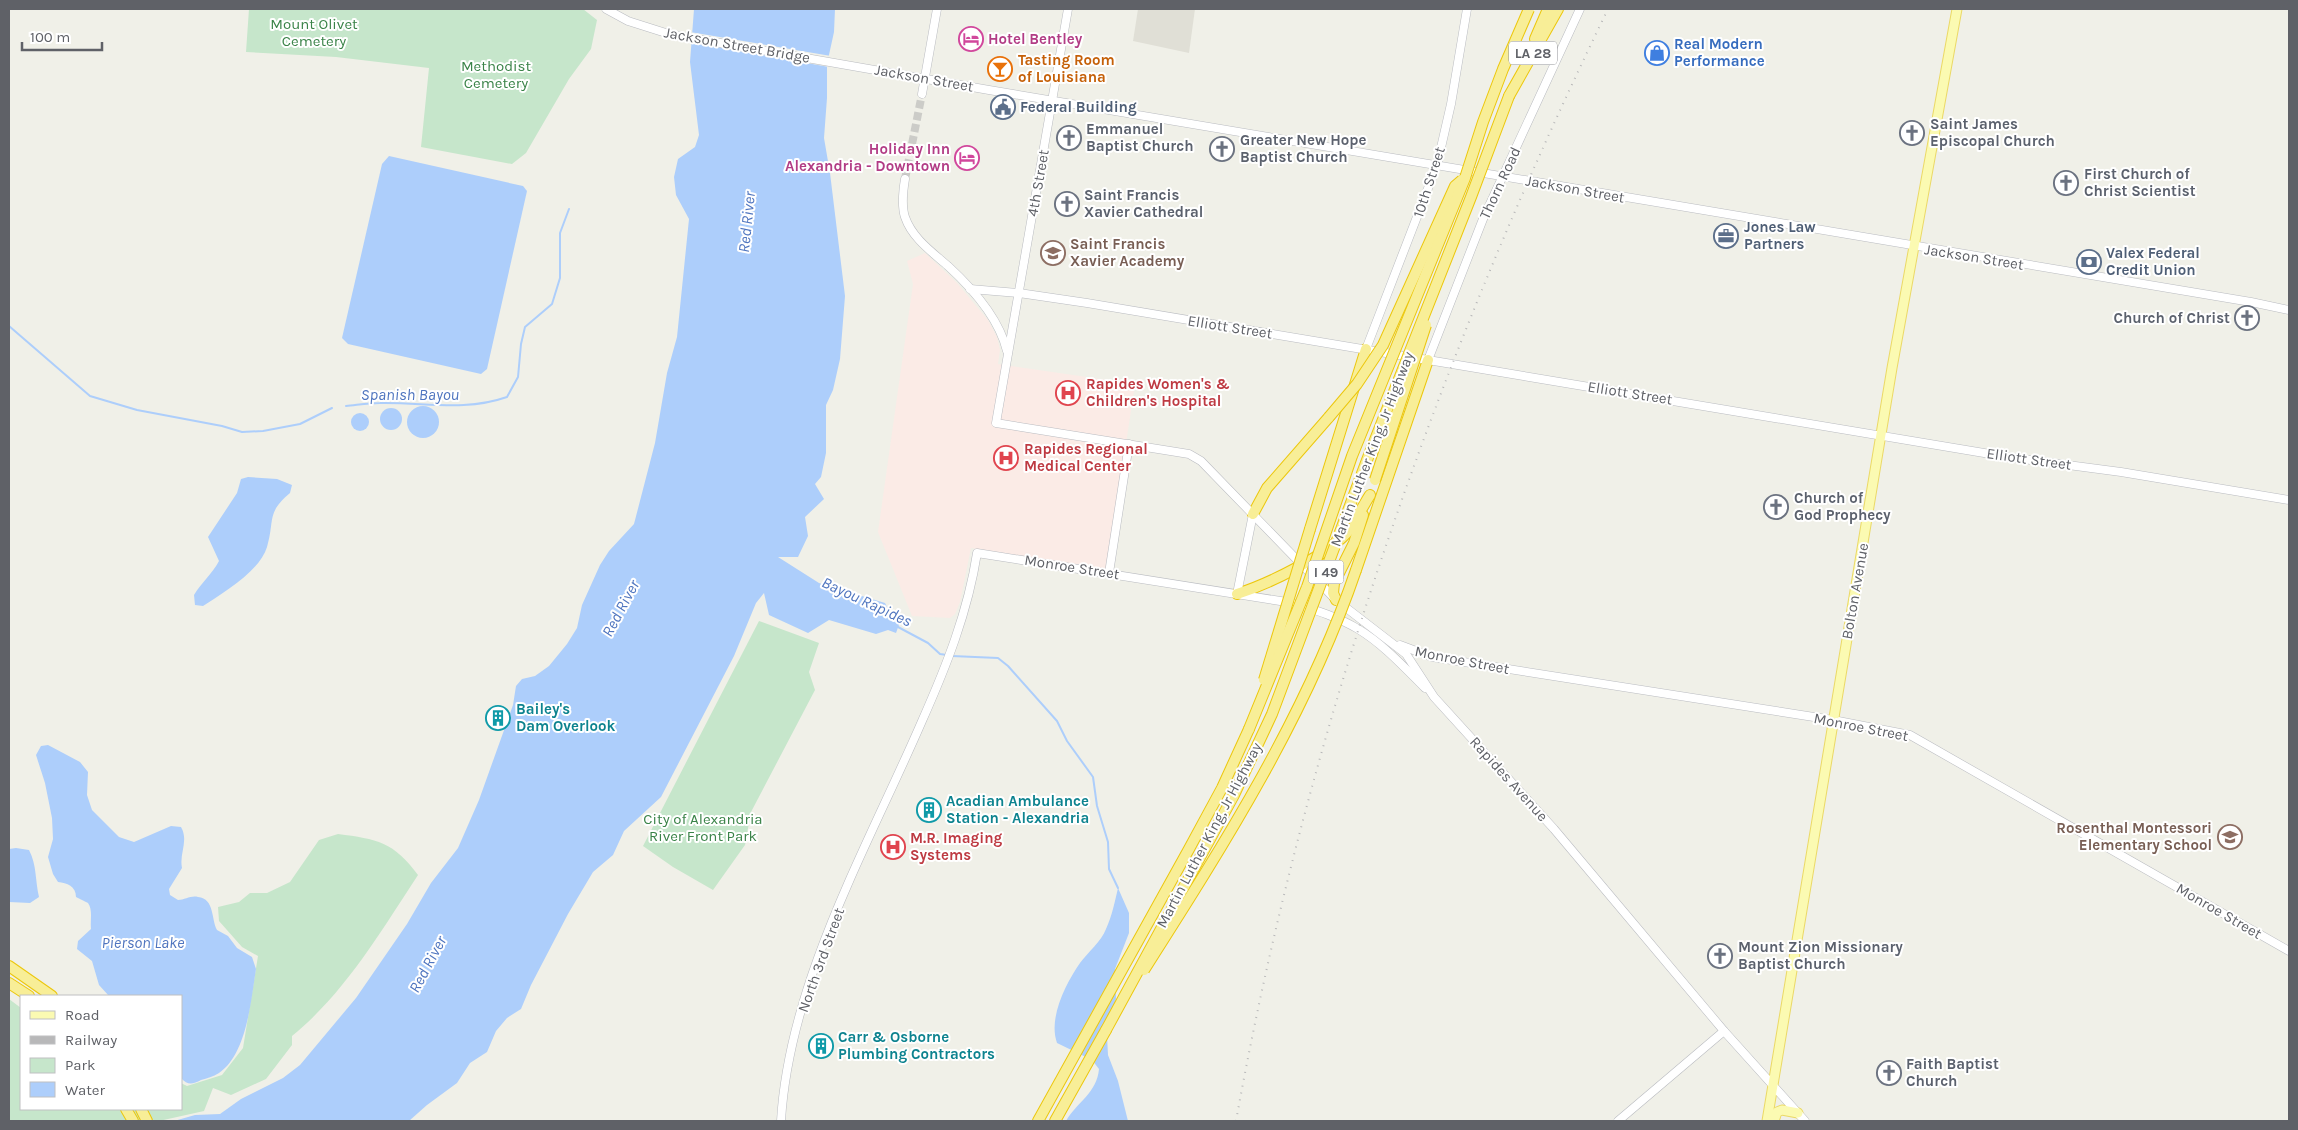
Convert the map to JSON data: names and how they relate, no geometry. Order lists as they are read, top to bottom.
{
  "streets": {
    "highway": ["LA 28", "Martin Luther King, Jr Highway", "I 49"],
    "main road": [
      "Jackson Street Bridge",
      "Jackson Street",
      "10th Street",
      "4th Street",
      "Thorn Road",
      "Elliott Street",
      "Monroe Street",
      "Bolton Avenue",
      "Rapides Avenue",
      "North 3rd Street"
    ]
  },
  "crossings": [
    ["Jackson Street Bridge", "Jackson Street"],
    ["LA 28", "Martin Luther King, Jr Highway"],
    ["Jackson Street", "10th Street"],
    ["Jackson Street", "4th Street"],
    ["Jackson Street", "Thorn Road"],
    ["Jackson Street", "Bolton Avenue"],
    ["10th Street", "Elliott Street"],
    ["4th Street", "Elliott Street"],
    ["4th Street", "Rapides Avenue"],
    ["Thorn Road", "Elliott Street"],
    ["Elliott Street", "Bolton Avenue"],
    ["Monroe Street", "Bolton Avenue"],
    ["Monroe Street", "Rapides Avenue"],
    ["Monroe Street", "North 3rd Street"],
    ["Bolton Avenue", "Rapides Avenue"]
  ],
  "water": [
    "Red River",
    "Spanish Bayou",
    "Bayou Rapides",
    "Pierson Lake"
  ],
  "parks": ["Mount Olivet Cemetery", "Methodist Cemetery", "City of Alexandria River Front Park"],
  "places": {
    "hotel": ["Hotel Bentley", "Holiday Inn Alexandria - Downtown"],
    "shop": ["Real Modern Performance"],
    "bar": ["Tasting Room of Louisiana"],
    "public building": ["Federal Building"],
    "church": [
      "Saint James Episcopal Church",
      "Emmanuel Baptist Church",
      "Greater New Hope Baptist Church",
      "First Church of Christ Scientist",
      "Saint Francis Xavier Cathedral",
      "Church of Christ",
      "Church of God Prophecy",
      "Mount Zion Missionary Baptist Church",
      "Faith Baptist Church"
    ],
    "office": ["Jones Law Partners"],
    "school or university": ["Saint Francis Xavier Academy", "Rosenthal Montessori Elementary School"],
    "bank": ["Valex Federal Credit Union"],
    "hospital": ["Rapides Women's & Children's Hospital", "Rapides Regional Medical Center", "M.R. Imaging Systems"],
    "building": ["Bailey's Dam Overlook", "Acadian Ambulance Station - Alexandria", "Carr & Osborne Plumbing Contractors"]
  },
  "legend": [
    "Road",
    "Railway",
    "Park",
    "Water"
  ],
  "scale_bar": "100 m"
}
